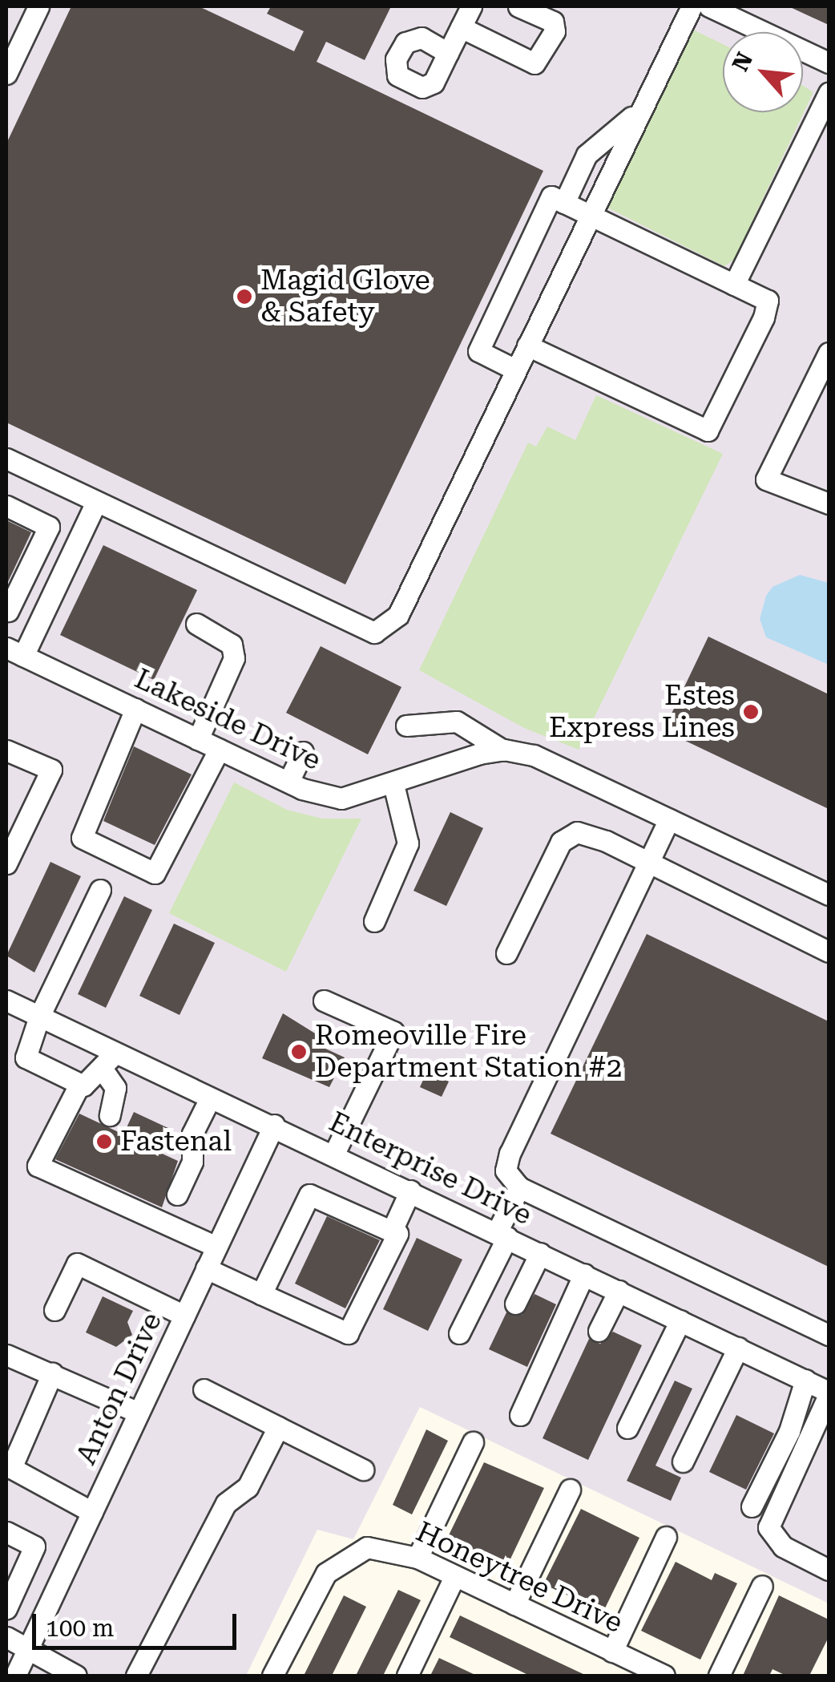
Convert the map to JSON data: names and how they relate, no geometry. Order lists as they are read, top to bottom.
{
  "streets": {
    "street": [
      "Lakeside Drive",
      "Enterprise Drive",
      "Anton Drive",
      "Honeytree Drive"
    ]
  },
  "crossings": [
    ["Enterprise Drive", "Anton Drive"]
  ],
  "places": [
    "Magid Glove & Safety",
    "Estes Express Lines",
    "Romeoville Fire Department Station #2",
    "Fastenal"
  ],
  "scale_bar": "100 m",
  "north": "top left"
}
